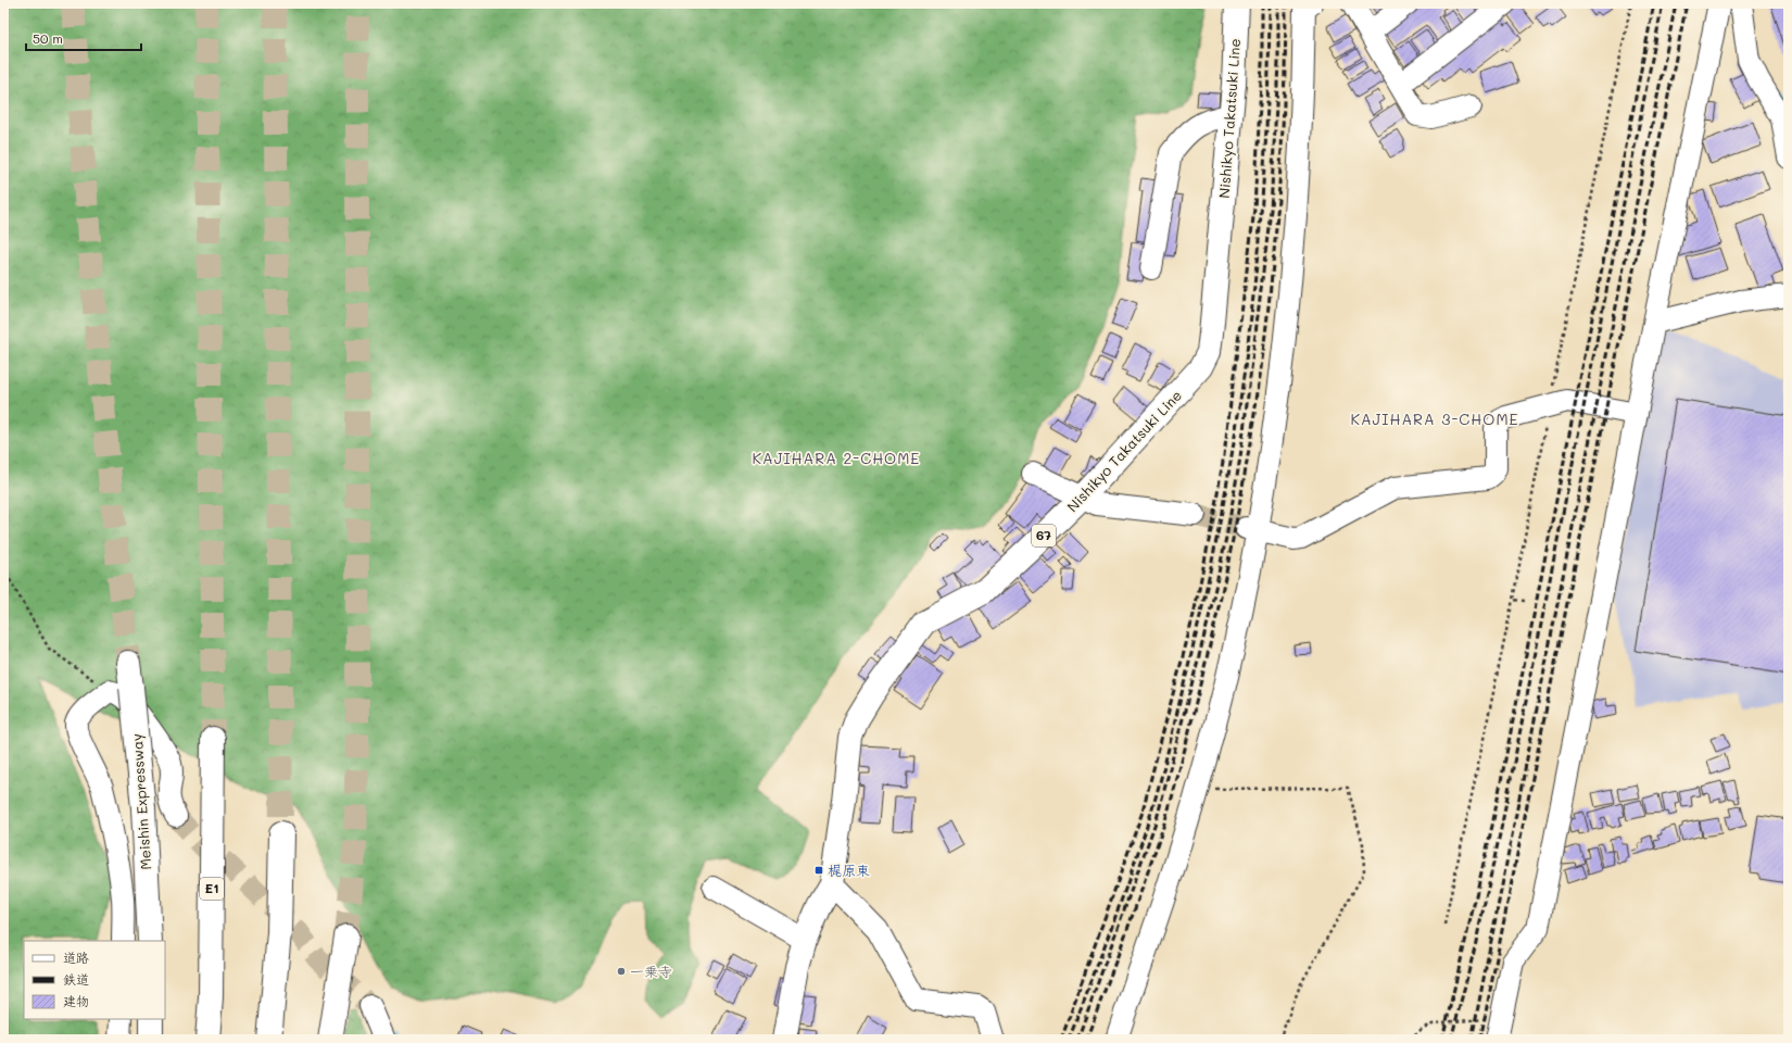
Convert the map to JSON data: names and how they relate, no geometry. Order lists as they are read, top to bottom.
{
  "streets": {
    "main road": [
      "Nishikyo Takatsuki Line",
      "67",
      "Meishin Expressway",
      "E1"
    ]
  },
  "districts": ["KAJIHARA 3-CHOME", "KAJIHARA 2-CHOME"],
  "places": {
    "transit": ["梶原東"],
    "other": ["一乗寺"]
  },
  "legend": ["道路", "鉄道", "建物"],
  "scale_bar": "50 m"
}
